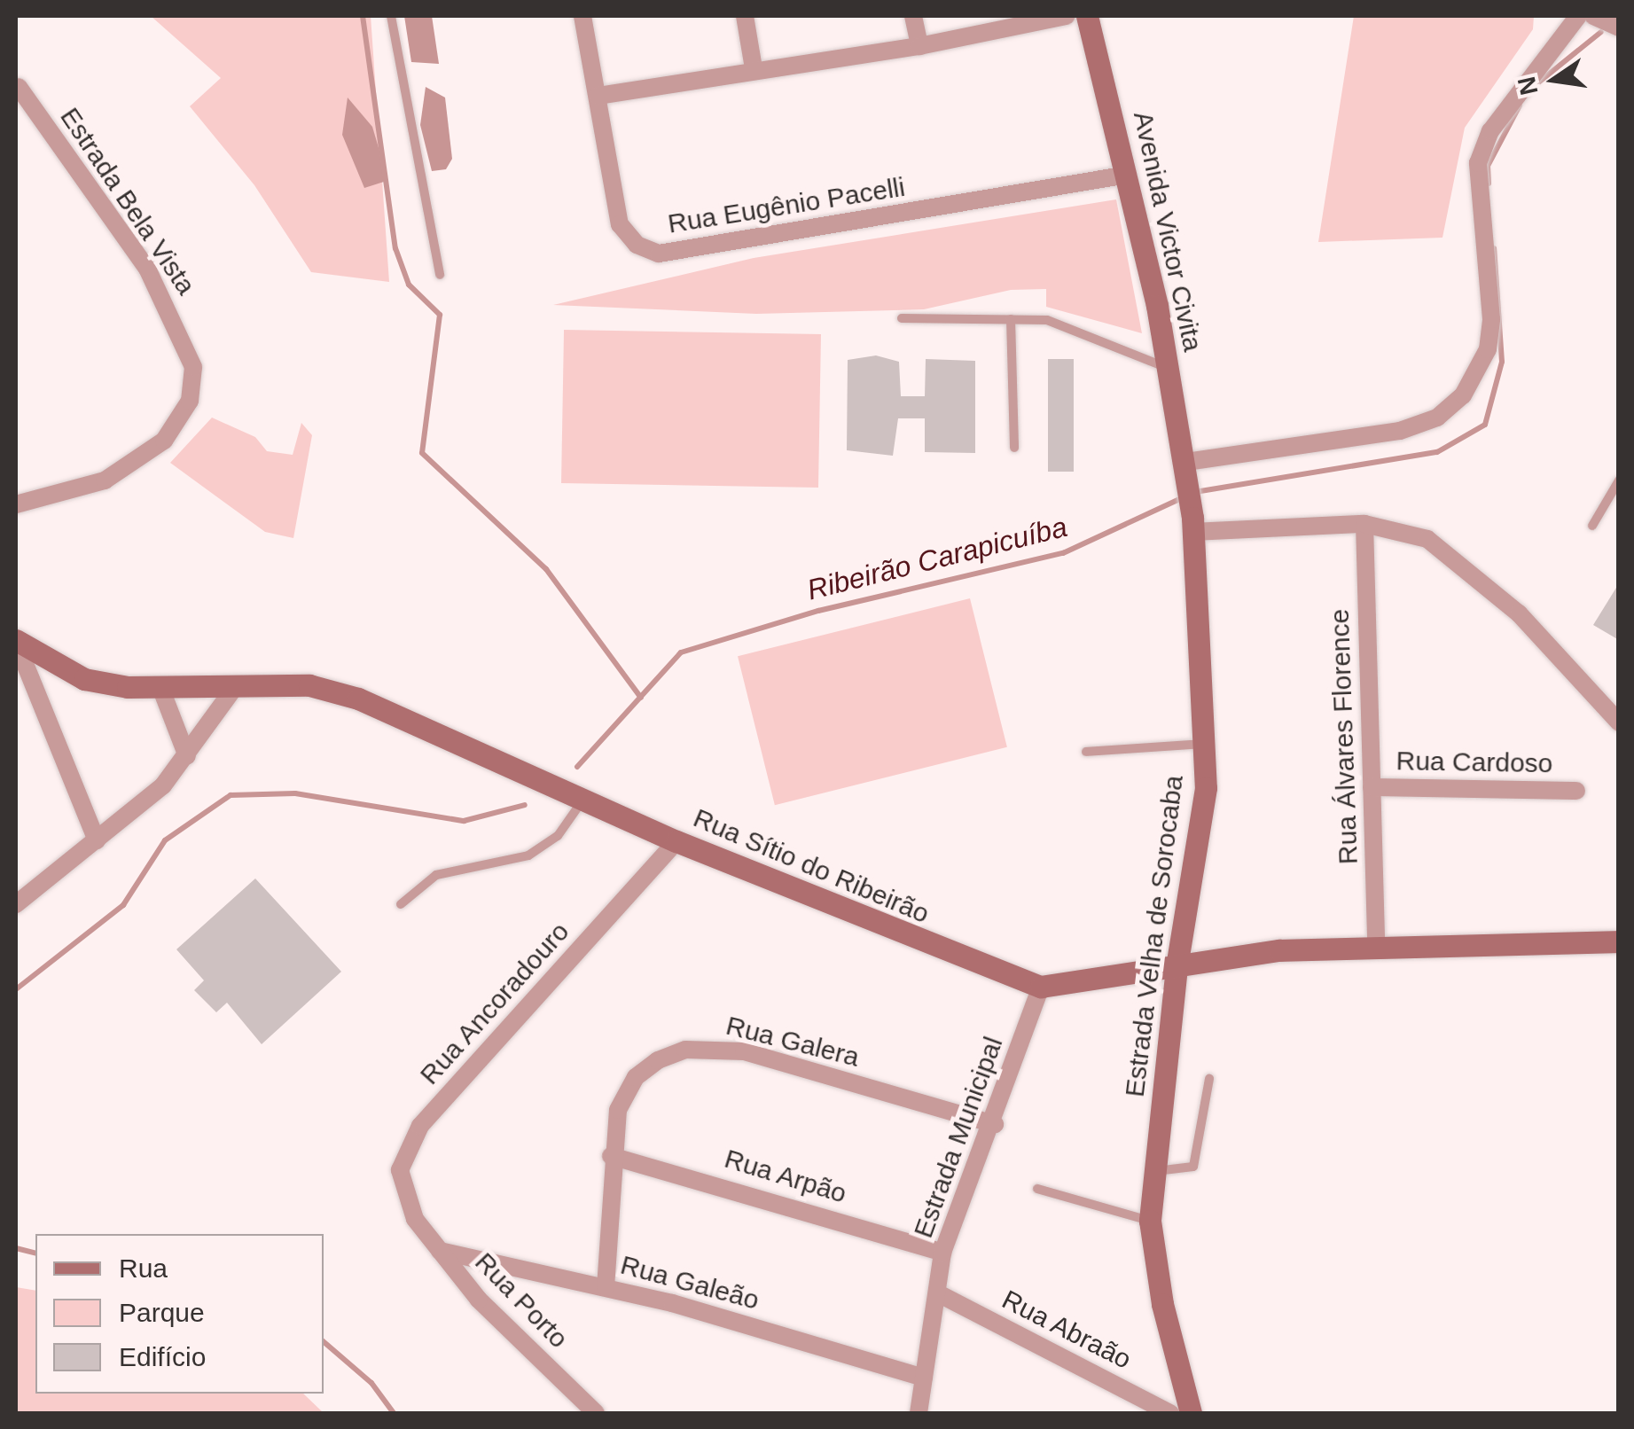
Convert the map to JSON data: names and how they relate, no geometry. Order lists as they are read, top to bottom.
{
  "streets": {
    "main road": ["Avenida Victor Civita", "Rua Sítio do Ribeirão", "Estrada Velha de Sorocaba"],
    "street": [
      "Estrada Bela Vista",
      "Rua Eugênio Pacelli",
      "Rua Álvares Florence",
      "Rua Cardoso",
      "Rua Ancoradouro",
      "Rua Galera",
      "Estrada Municipal",
      "Rua Arpão",
      "Rua Galeão",
      "Rua Porto",
      "Rua Abraão"
    ]
  },
  "crossings": [
    ["Rua Eugênio Pacelli", "Avenida Victor Civita"],
    ["Avenida Victor Civita", "Estrada Velha de Sorocaba"],
    ["Rua Álvares Florence", "Rua Cardoso"],
    ["Rua Álvares Florence", "Rua Sítio do Ribeirão"],
    ["Rua Sítio do Ribeirão", "Estrada Velha de Sorocaba"],
    ["Rua Sítio do Ribeirão", "Rua Ancoradouro"],
    ["Rua Sítio do Ribeirão", "Estrada Municipal"],
    ["Rua Ancoradouro", "Rua Porto"],
    ["Rua Galera", "Estrada Municipal"],
    ["Rua Galera", "Rua Arpão"],
    ["Rua Galera", "Rua Galeão"],
    ["Estrada Municipal", "Rua Arpão"],
    ["Estrada Municipal", "Rua Galeão"],
    ["Estrada Municipal", "Rua Abraão"],
    ["Rua Galeão", "Rua Porto"]
  ],
  "water": ["Ribeirão Carapicuíba"],
  "legend": ["Rua", "Parque", "Edifício"],
  "north": "left"
}
